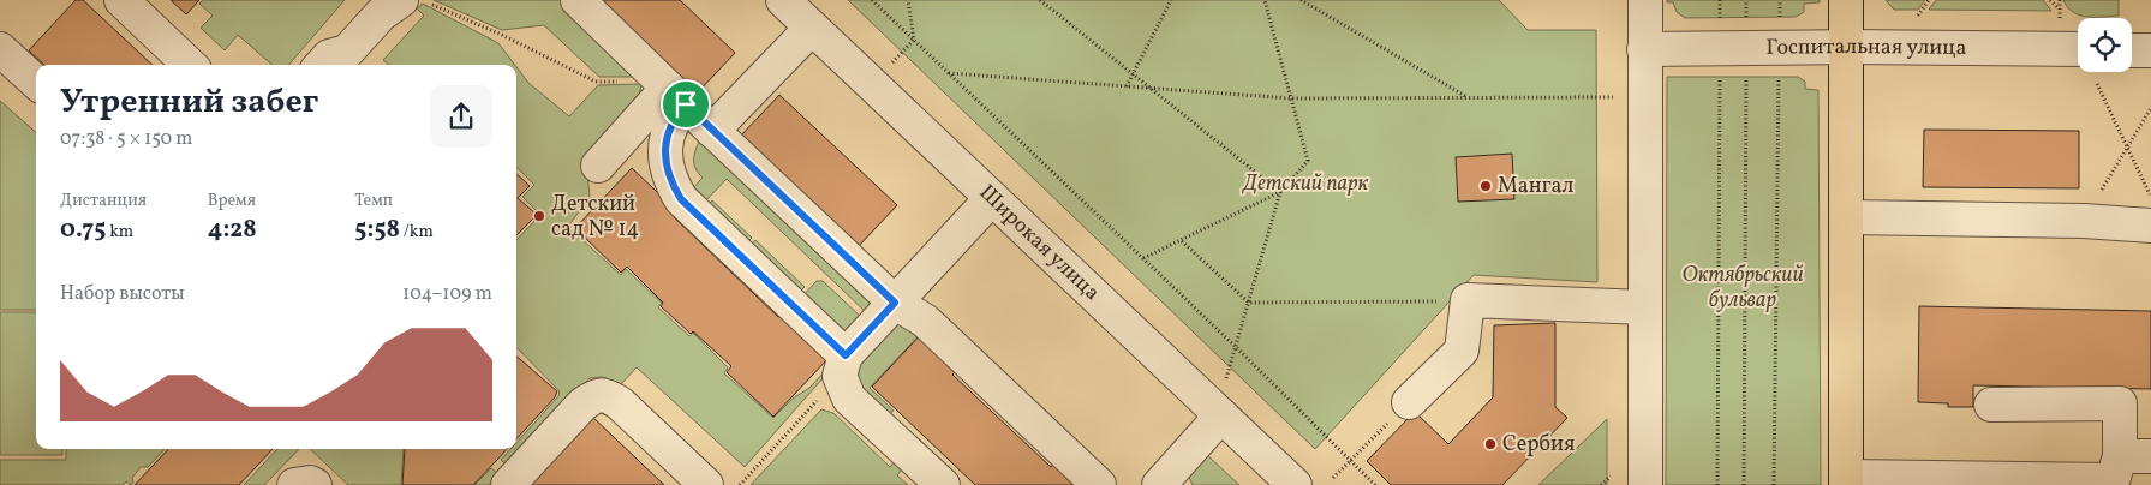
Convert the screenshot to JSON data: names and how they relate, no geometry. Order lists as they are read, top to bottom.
{
  "streets": {
    "street": ["Госпитальная улица", "Широкая улица"]
  },
  "parks": ["Детский парк", "Октябрьский бульвар"],
  "places": ["Мангал", "Детский сад № 14", "Сербия"],
  "page": {
    "heading": ["Утренний забег", "07:38 · 5 × 150 m"],
    "stats": [
      ["Дистанция", "0.75 km"],
      ["Время", "4:28"],
      ["Темп", "5:58 /km"]
    ],
    "chart": ["Набор высоты", "104–109 m"]
  }
}
